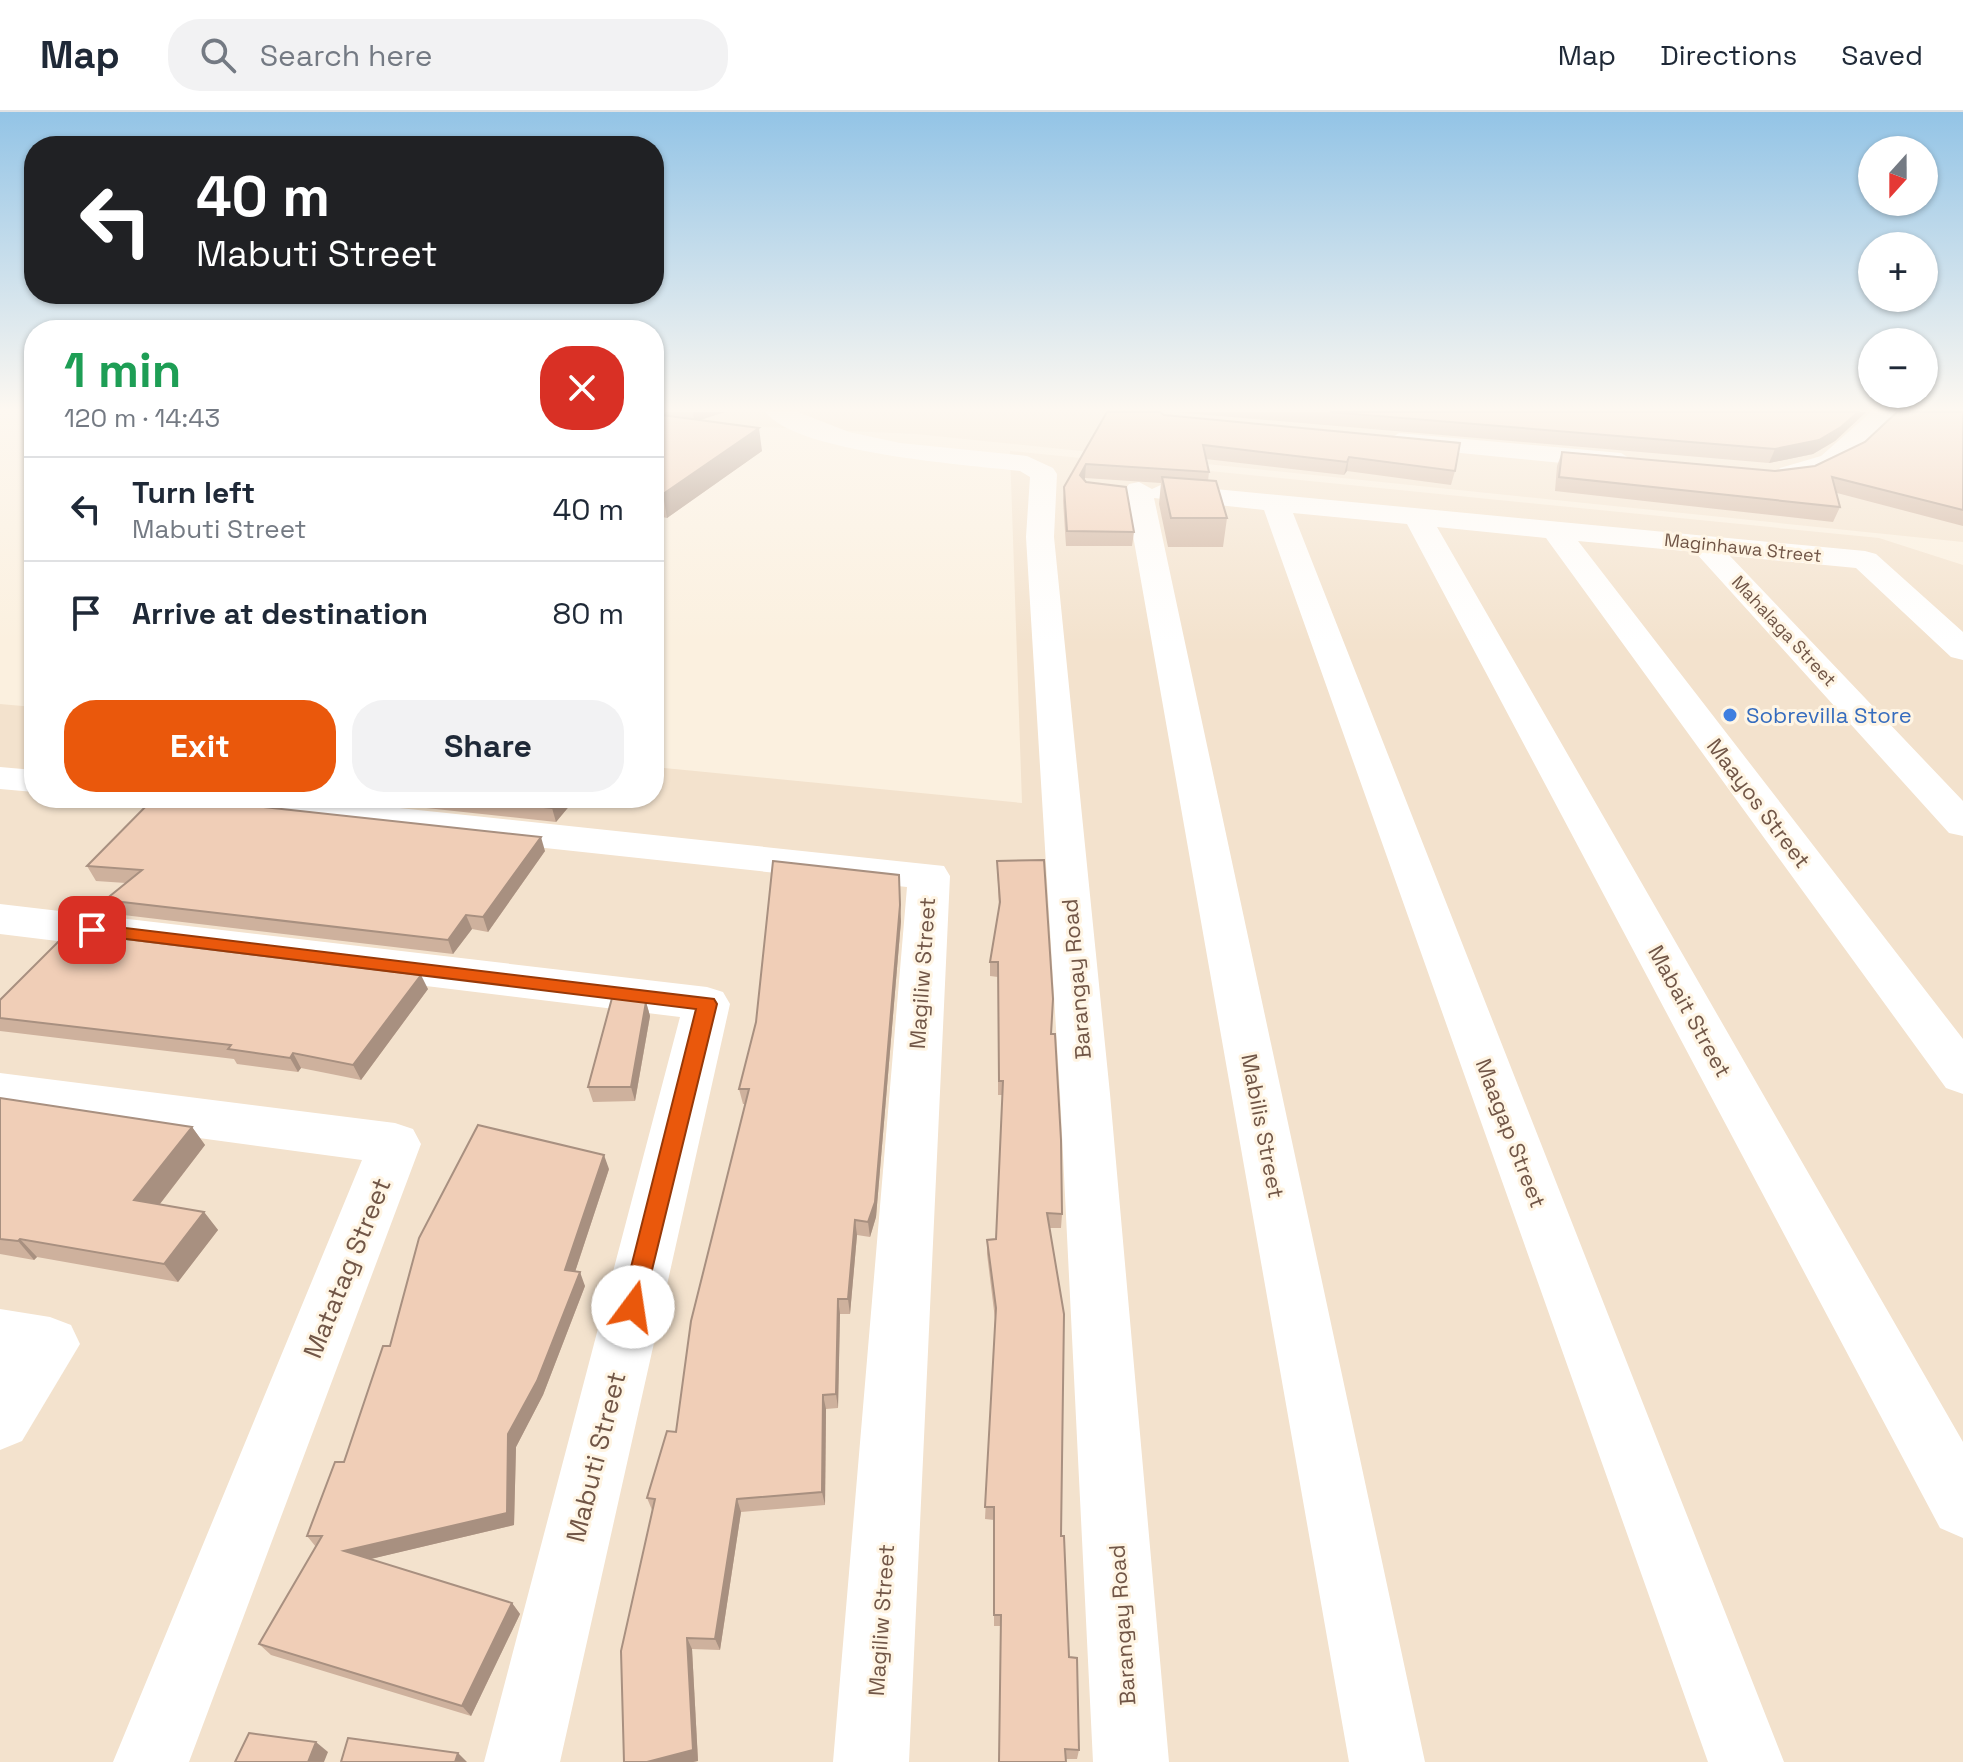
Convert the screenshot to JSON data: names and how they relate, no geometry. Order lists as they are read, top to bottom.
{
  "streets": {
    "street": [
      "Maginhawa Street",
      "Mahalaga Street",
      "Maayos Street",
      "Magiliw Street",
      "Barangay Road",
      "Mabait Street",
      "Mabilis Street",
      "Maagap Street",
      "Matatag Street",
      "Mabuti Street"
    ]
  },
  "crossings": [
    ["Maginhawa Street", "Mahalaga Street"],
    ["Maginhawa Street", "Maayos Street"],
    ["Maginhawa Street", "Mabait Street"],
    ["Maginhawa Street", "Mabilis Street"],
    ["Maginhawa Street", "Maagap Street"]
  ],
  "places": ["Sobrevilla Store"],
  "north": "bottom",
  "page": {
    "header": "Map",
    "search": "Search here",
    "nav": ["Map", "Directions", "Saved"],
    "map_buttons": ["+", "−"],
    "turn": ["40 m", "Mabuti Street"],
    "heading": ["1 min", "120 m · 14:43"],
    "list": [
      {
        "name": "Turn left",
        "note": "Mabuti Street",
        "value": "40 m"
      },
      {
        "name": "Arrive at destination",
        "value": "80 m"
      }
    ],
    "buttons": ["Exit", "Share"]
  }
}
